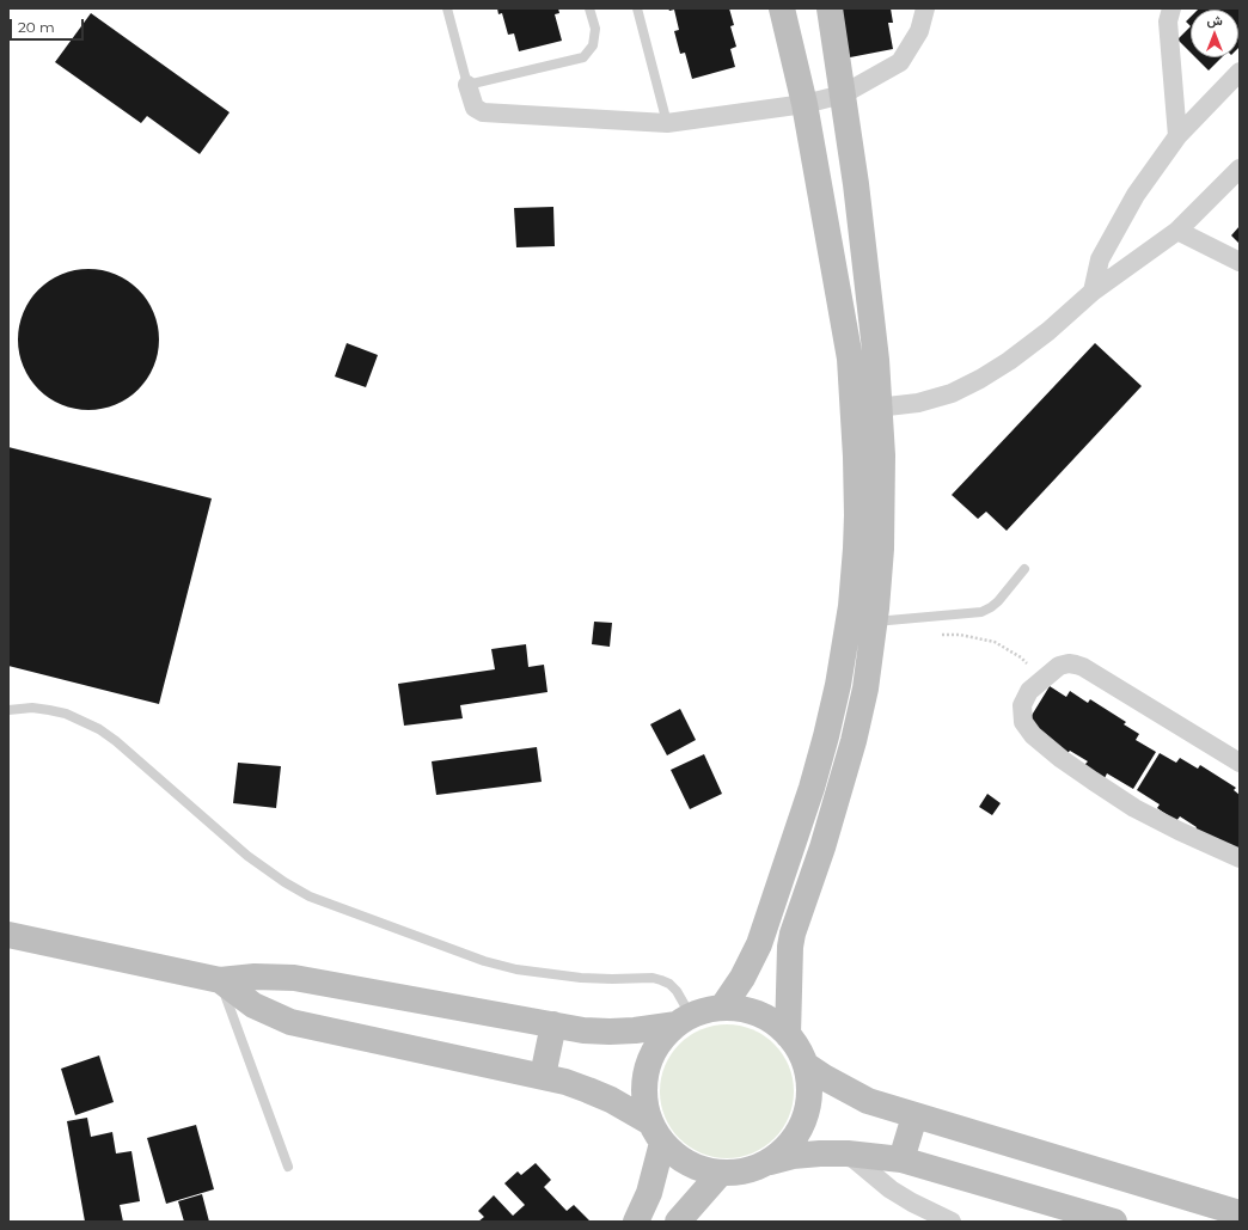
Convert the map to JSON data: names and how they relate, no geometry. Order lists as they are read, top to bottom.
{
  "scale_bar": "20 m",
  "north": "top"
}
